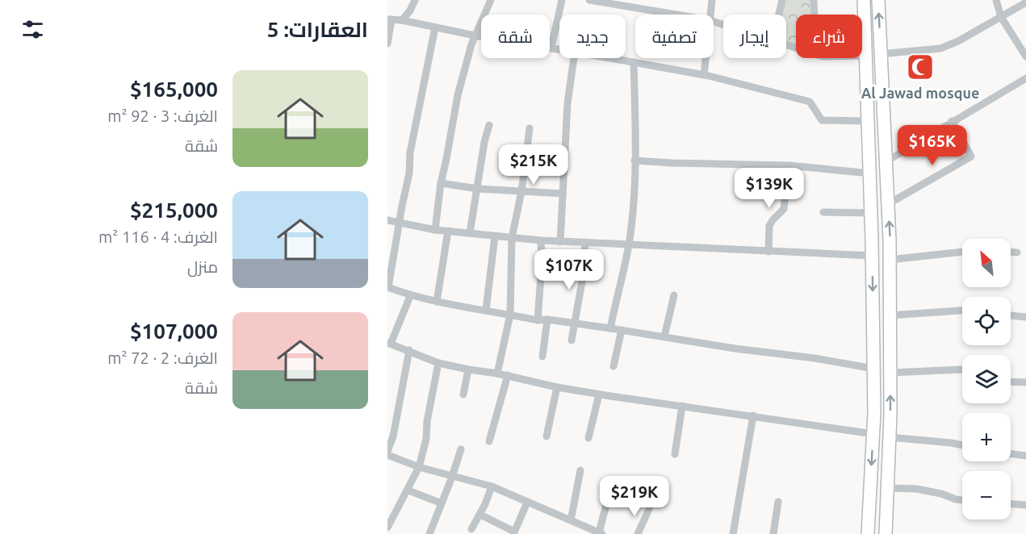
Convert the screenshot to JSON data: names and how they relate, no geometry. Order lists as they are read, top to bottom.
{
  "places": {
    "mosque": ["Al Jawad mosque"]
  },
  "north": "top left",
  "page": {
    "heading": "العقارات: 5",
    "chip": [
      "شراء",
      "إيجار",
      "تصفية",
      "جديد",
      "شقة"
    ],
    "list": [
      {
        "name": "$165,000",
        "note": "الغرف: 3 · 92 m² · شقة"
      },
      {
        "name": "$215,000",
        "note": "الغرف: 4 · 116 m² · منزل"
      },
      {
        "name": "$107,000",
        "note": "الغرف: 2 · 72 m² · شقة"
      }
    ],
    "price": [
      "$165K",
      "$215K",
      "$139K",
      "$107K",
      "$219K"
    ],
    "map_buttons": ["+", "−"]
  }
}
